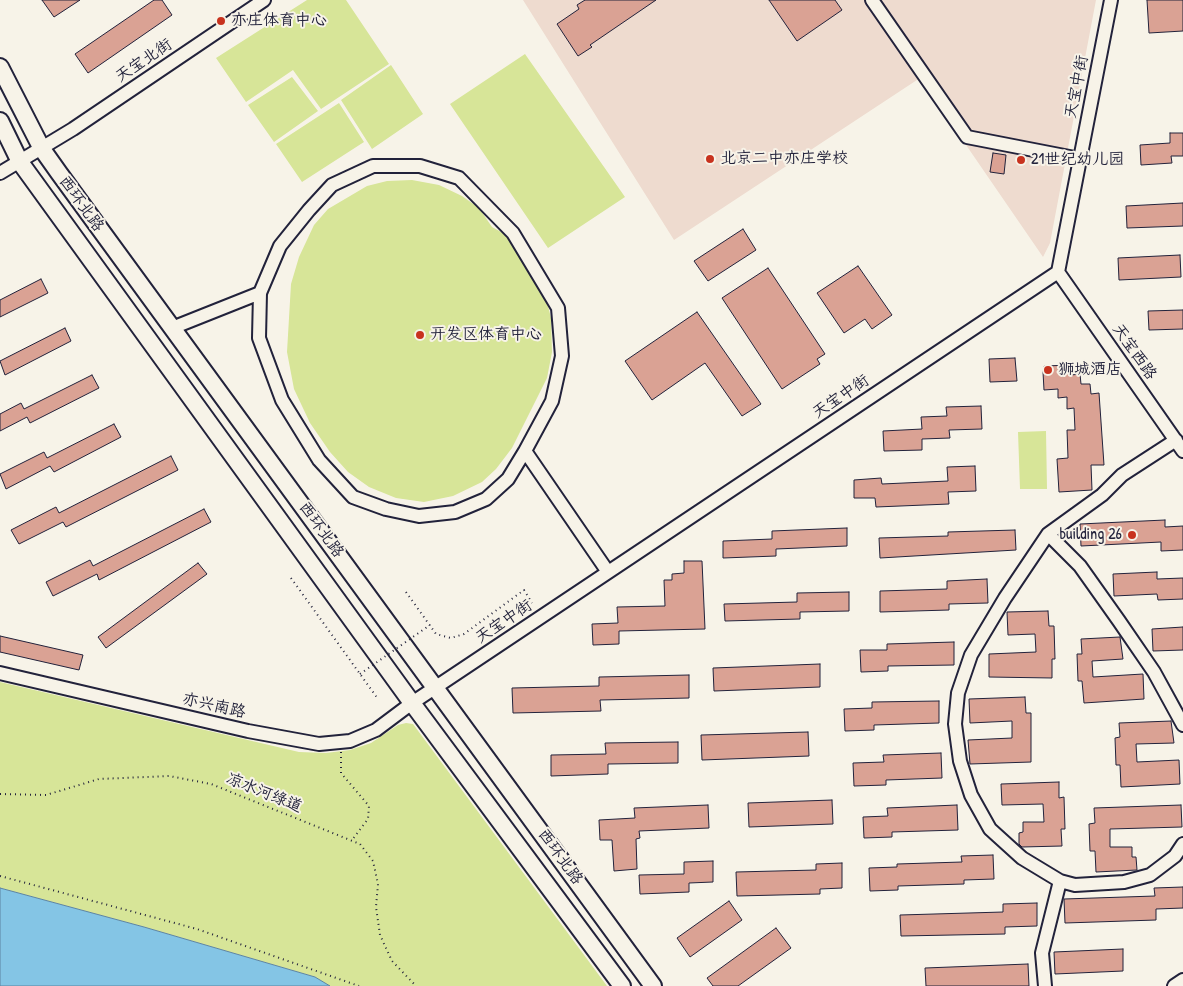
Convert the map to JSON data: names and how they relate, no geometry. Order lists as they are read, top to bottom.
{
  "streets": {
    "main road": ["西环北路"],
    "street": [
      "天宝北街",
      "天宝中街",
      "天宝西路",
      "亦兴南路"
    ],
    "path": ["凉水河绿道"]
  },
  "crossings": [
    ["天宝北街", "西环北路"],
    ["天宝中街", "西环北路"],
    ["天宝中街", "天宝西路"],
    ["天宝中街", "亦兴南路"],
    ["西环北路", "亦兴南路"]
  ],
  "places": [
    "亦庄体育中心",
    "北京二中亦庄学校",
    "21世纪幼儿园",
    "开发区体育中心",
    "狮城酒店",
    "building 26"
  ]
}
